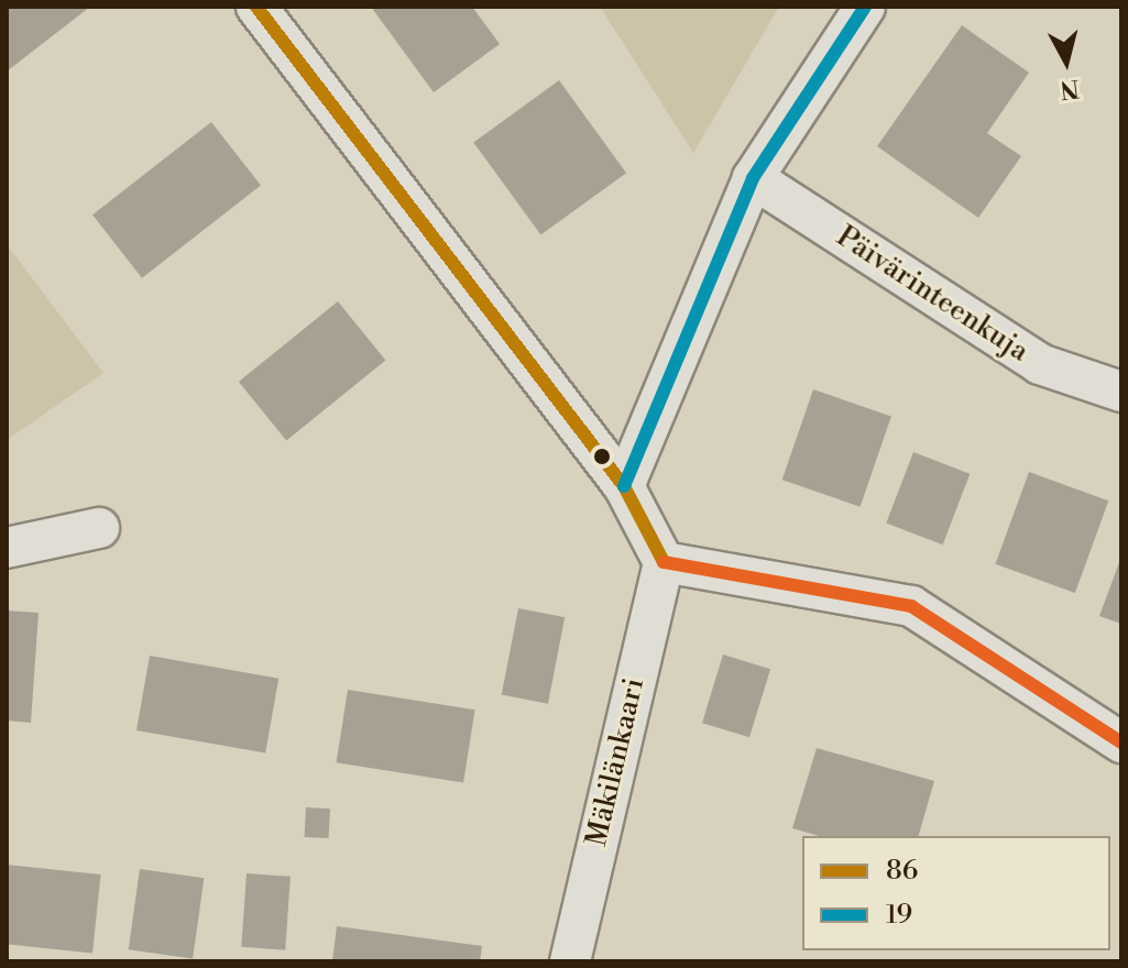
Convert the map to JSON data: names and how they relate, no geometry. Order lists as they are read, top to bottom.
{
  "streets": {
    "street": ["Päivärinteenkuja", "Mäkilänkaari"]
  },
  "lines": ["transit line 86", "transit line 19"],
  "legend": ["86", "19"],
  "north": "bottom"
}
